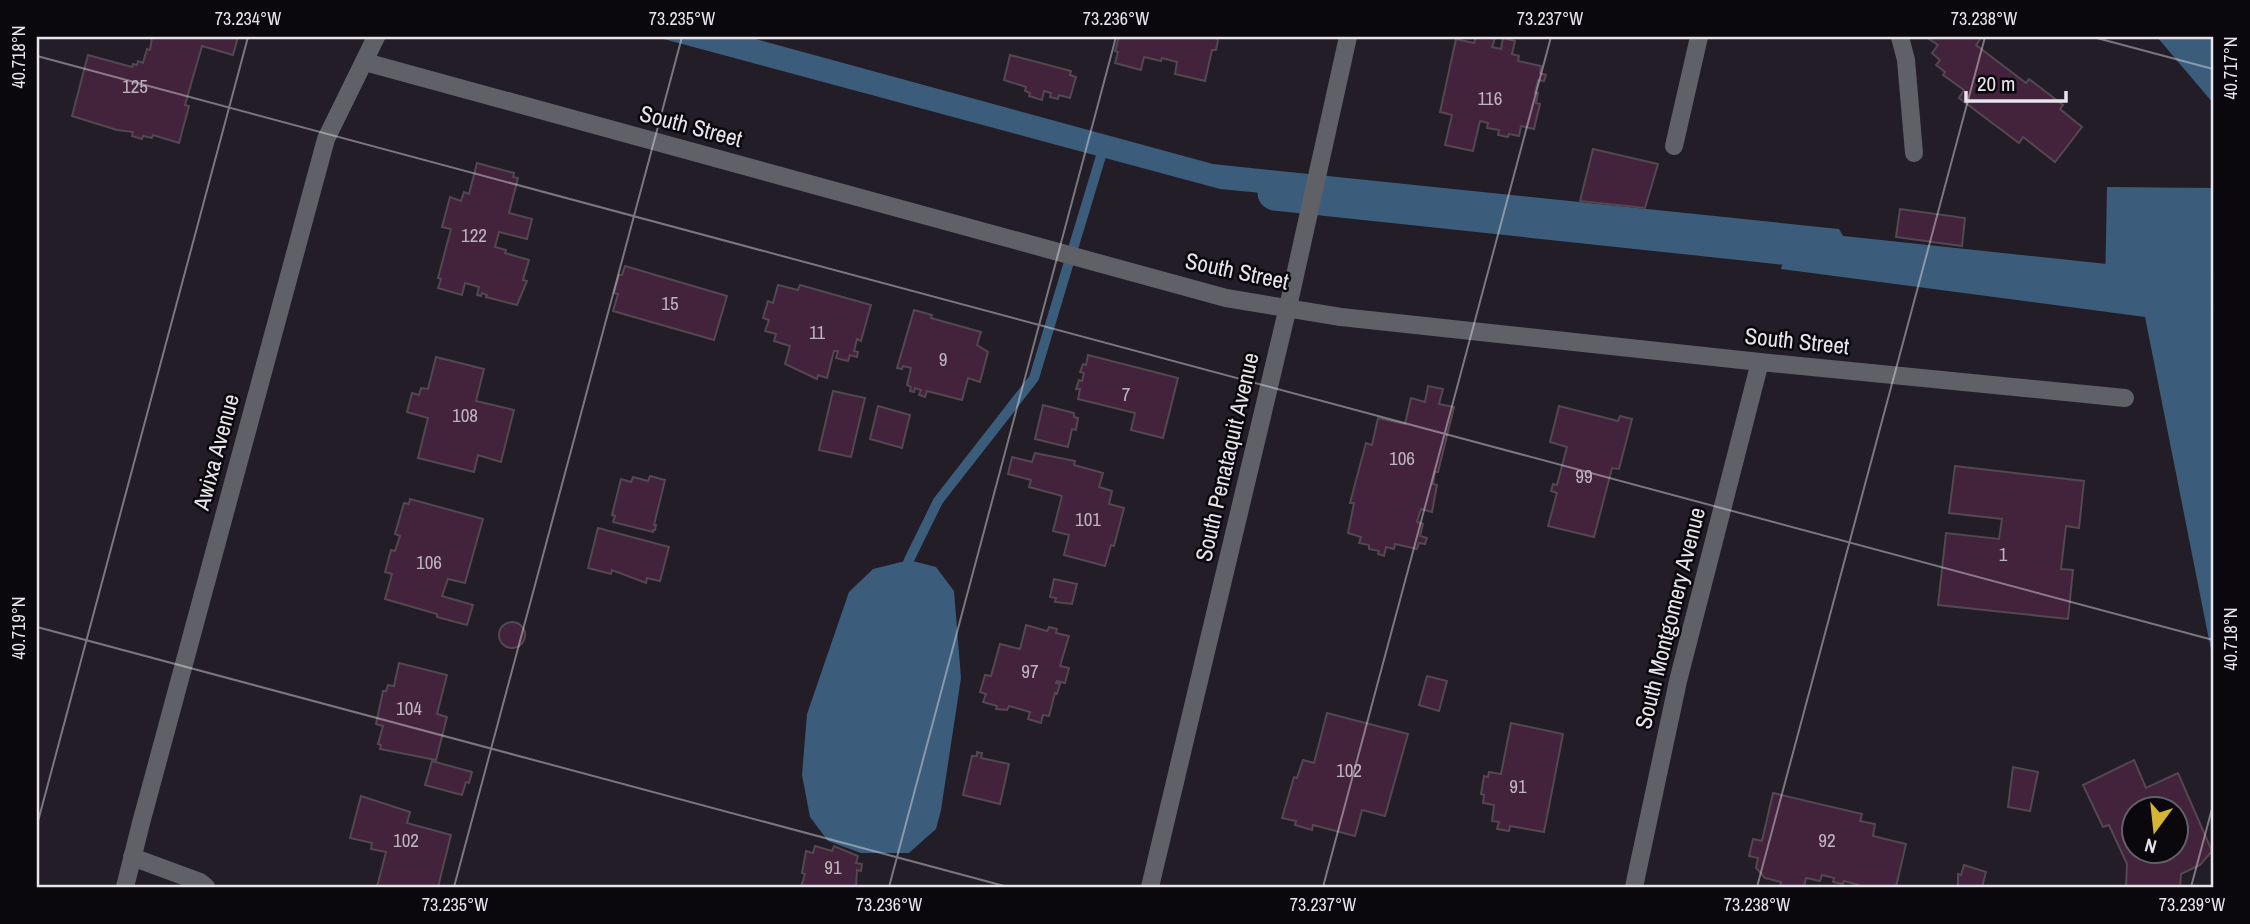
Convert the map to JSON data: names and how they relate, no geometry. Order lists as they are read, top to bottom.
{
  "streets": {
    "street": [
      "South Street",
      "Awixa Avenue",
      "South Penataquit Avenue",
      "South Montgomery Avenue"
    ]
  },
  "crossings": [
    ["South Street", "Awixa Avenue"],
    ["South Street", "South Penataquit Avenue"],
    ["South Street", "South Montgomery Avenue"]
  ],
  "house_numbers": [
    "125",
    "116",
    "122",
    "15",
    "11",
    "9",
    "7",
    "108",
    "106",
    "99",
    "101",
    "1",
    "106",
    "97",
    "104",
    "102",
    "91",
    "102",
    "92",
    "91"
  ],
  "scale_bar": "20 m",
  "north": "bottom",
  "coordinates": [
    "73.234°W",
    "73.235°W",
    "73.236°W",
    "73.237°W",
    "73.238°W",
    "40.718°N",
    "40.717°N",
    "40.719°N",
    "73.239°W"
  ]
}
